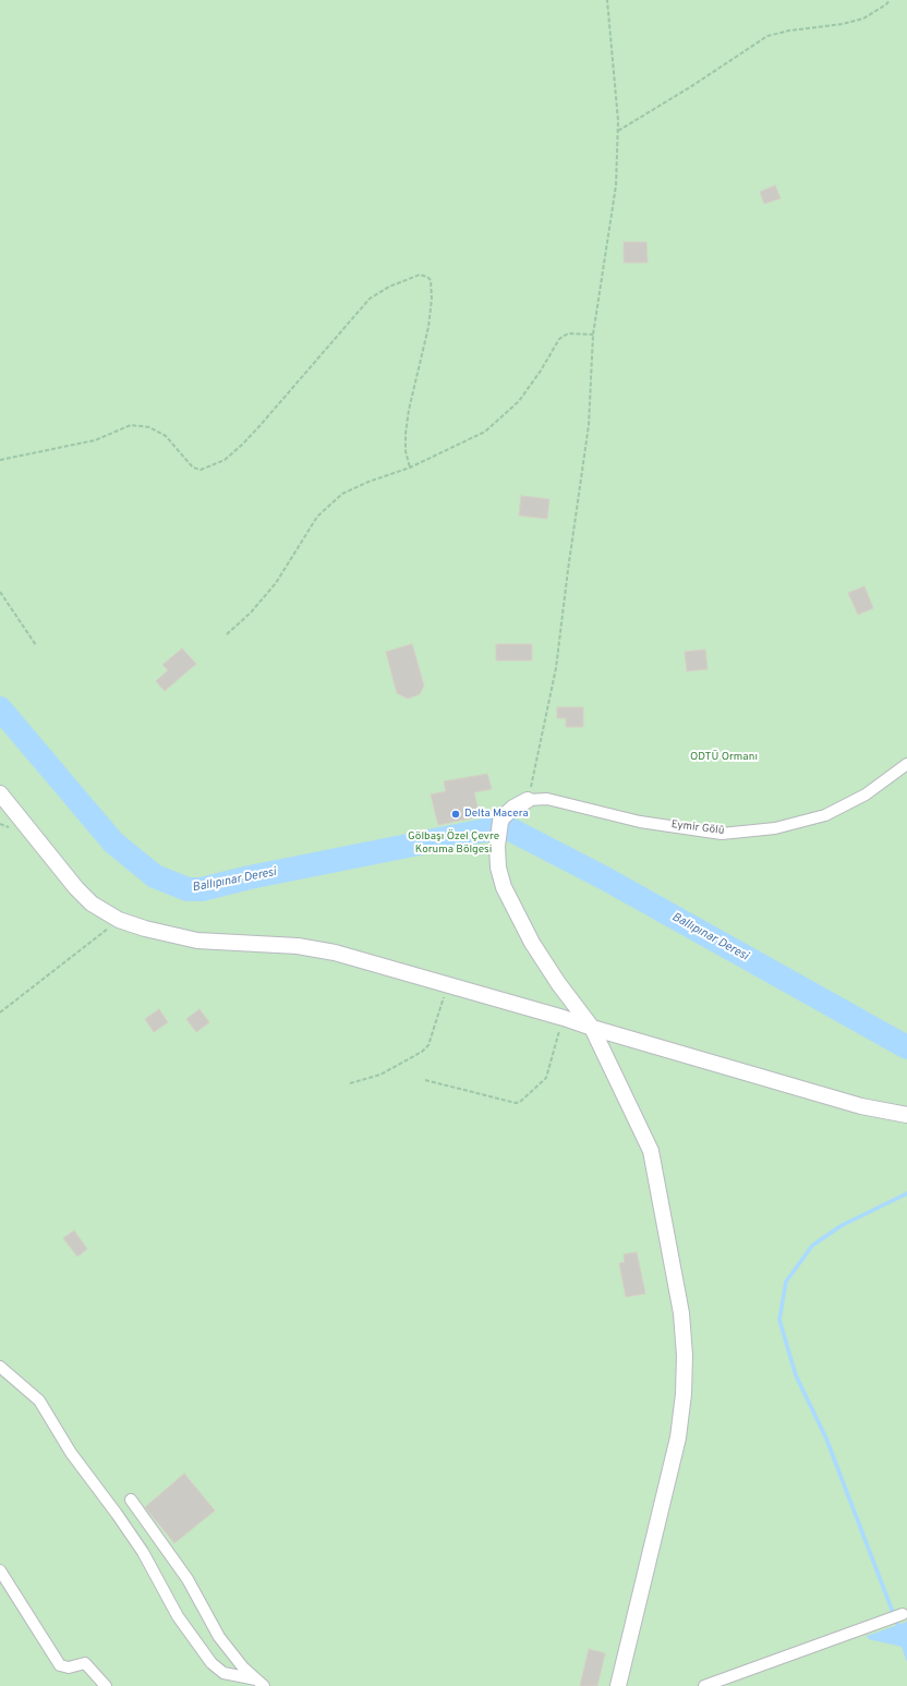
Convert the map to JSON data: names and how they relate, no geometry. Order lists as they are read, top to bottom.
{
  "streets": {
    "street": ["Eymir Gölü"]
  },
  "water": ["Ballıpınar Deresi"],
  "parks": ["ODTÜ Ormanı", "Gölbaşı Özel Çevre Koruma Bölgesi"],
  "places": ["Delta Macera"]
}
